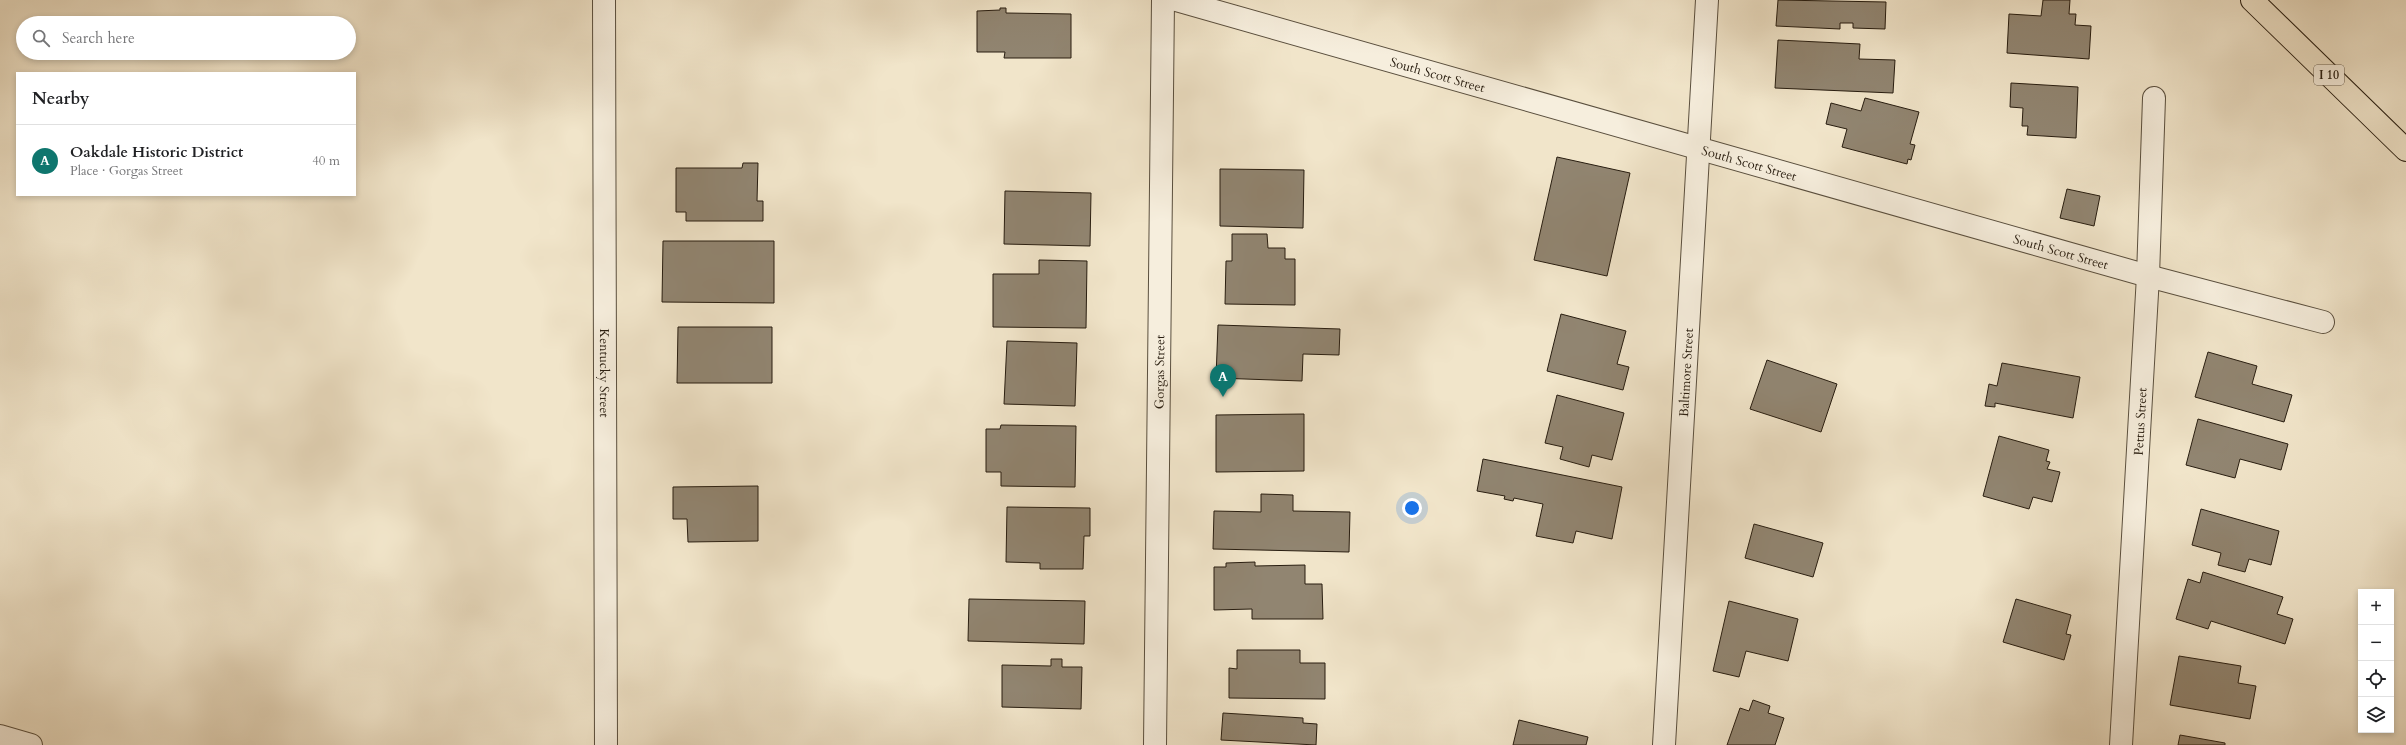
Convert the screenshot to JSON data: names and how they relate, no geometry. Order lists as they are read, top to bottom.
{
  "streets": {
    "highway": ["I 10"],
    "street": [
      "South Scott Street",
      "Kentucky Street",
      "Gorgas Street",
      "Baltimore Street",
      "Pettus Street"
    ]
  },
  "crossings": [
    ["South Scott Street", "Baltimore Street"],
    ["South Scott Street", "Pettus Street"]
  ],
  "page": {
    "search": "Search here",
    "heading": "Nearby",
    "list": [
      {
        "mark": "A",
        "name": "Oakdale Historic District",
        "note": "Place · Gorgas Street",
        "value": "40 m"
      }
    ],
    "pins": "A",
    "map_buttons": ["+", "−"]
  }
}
